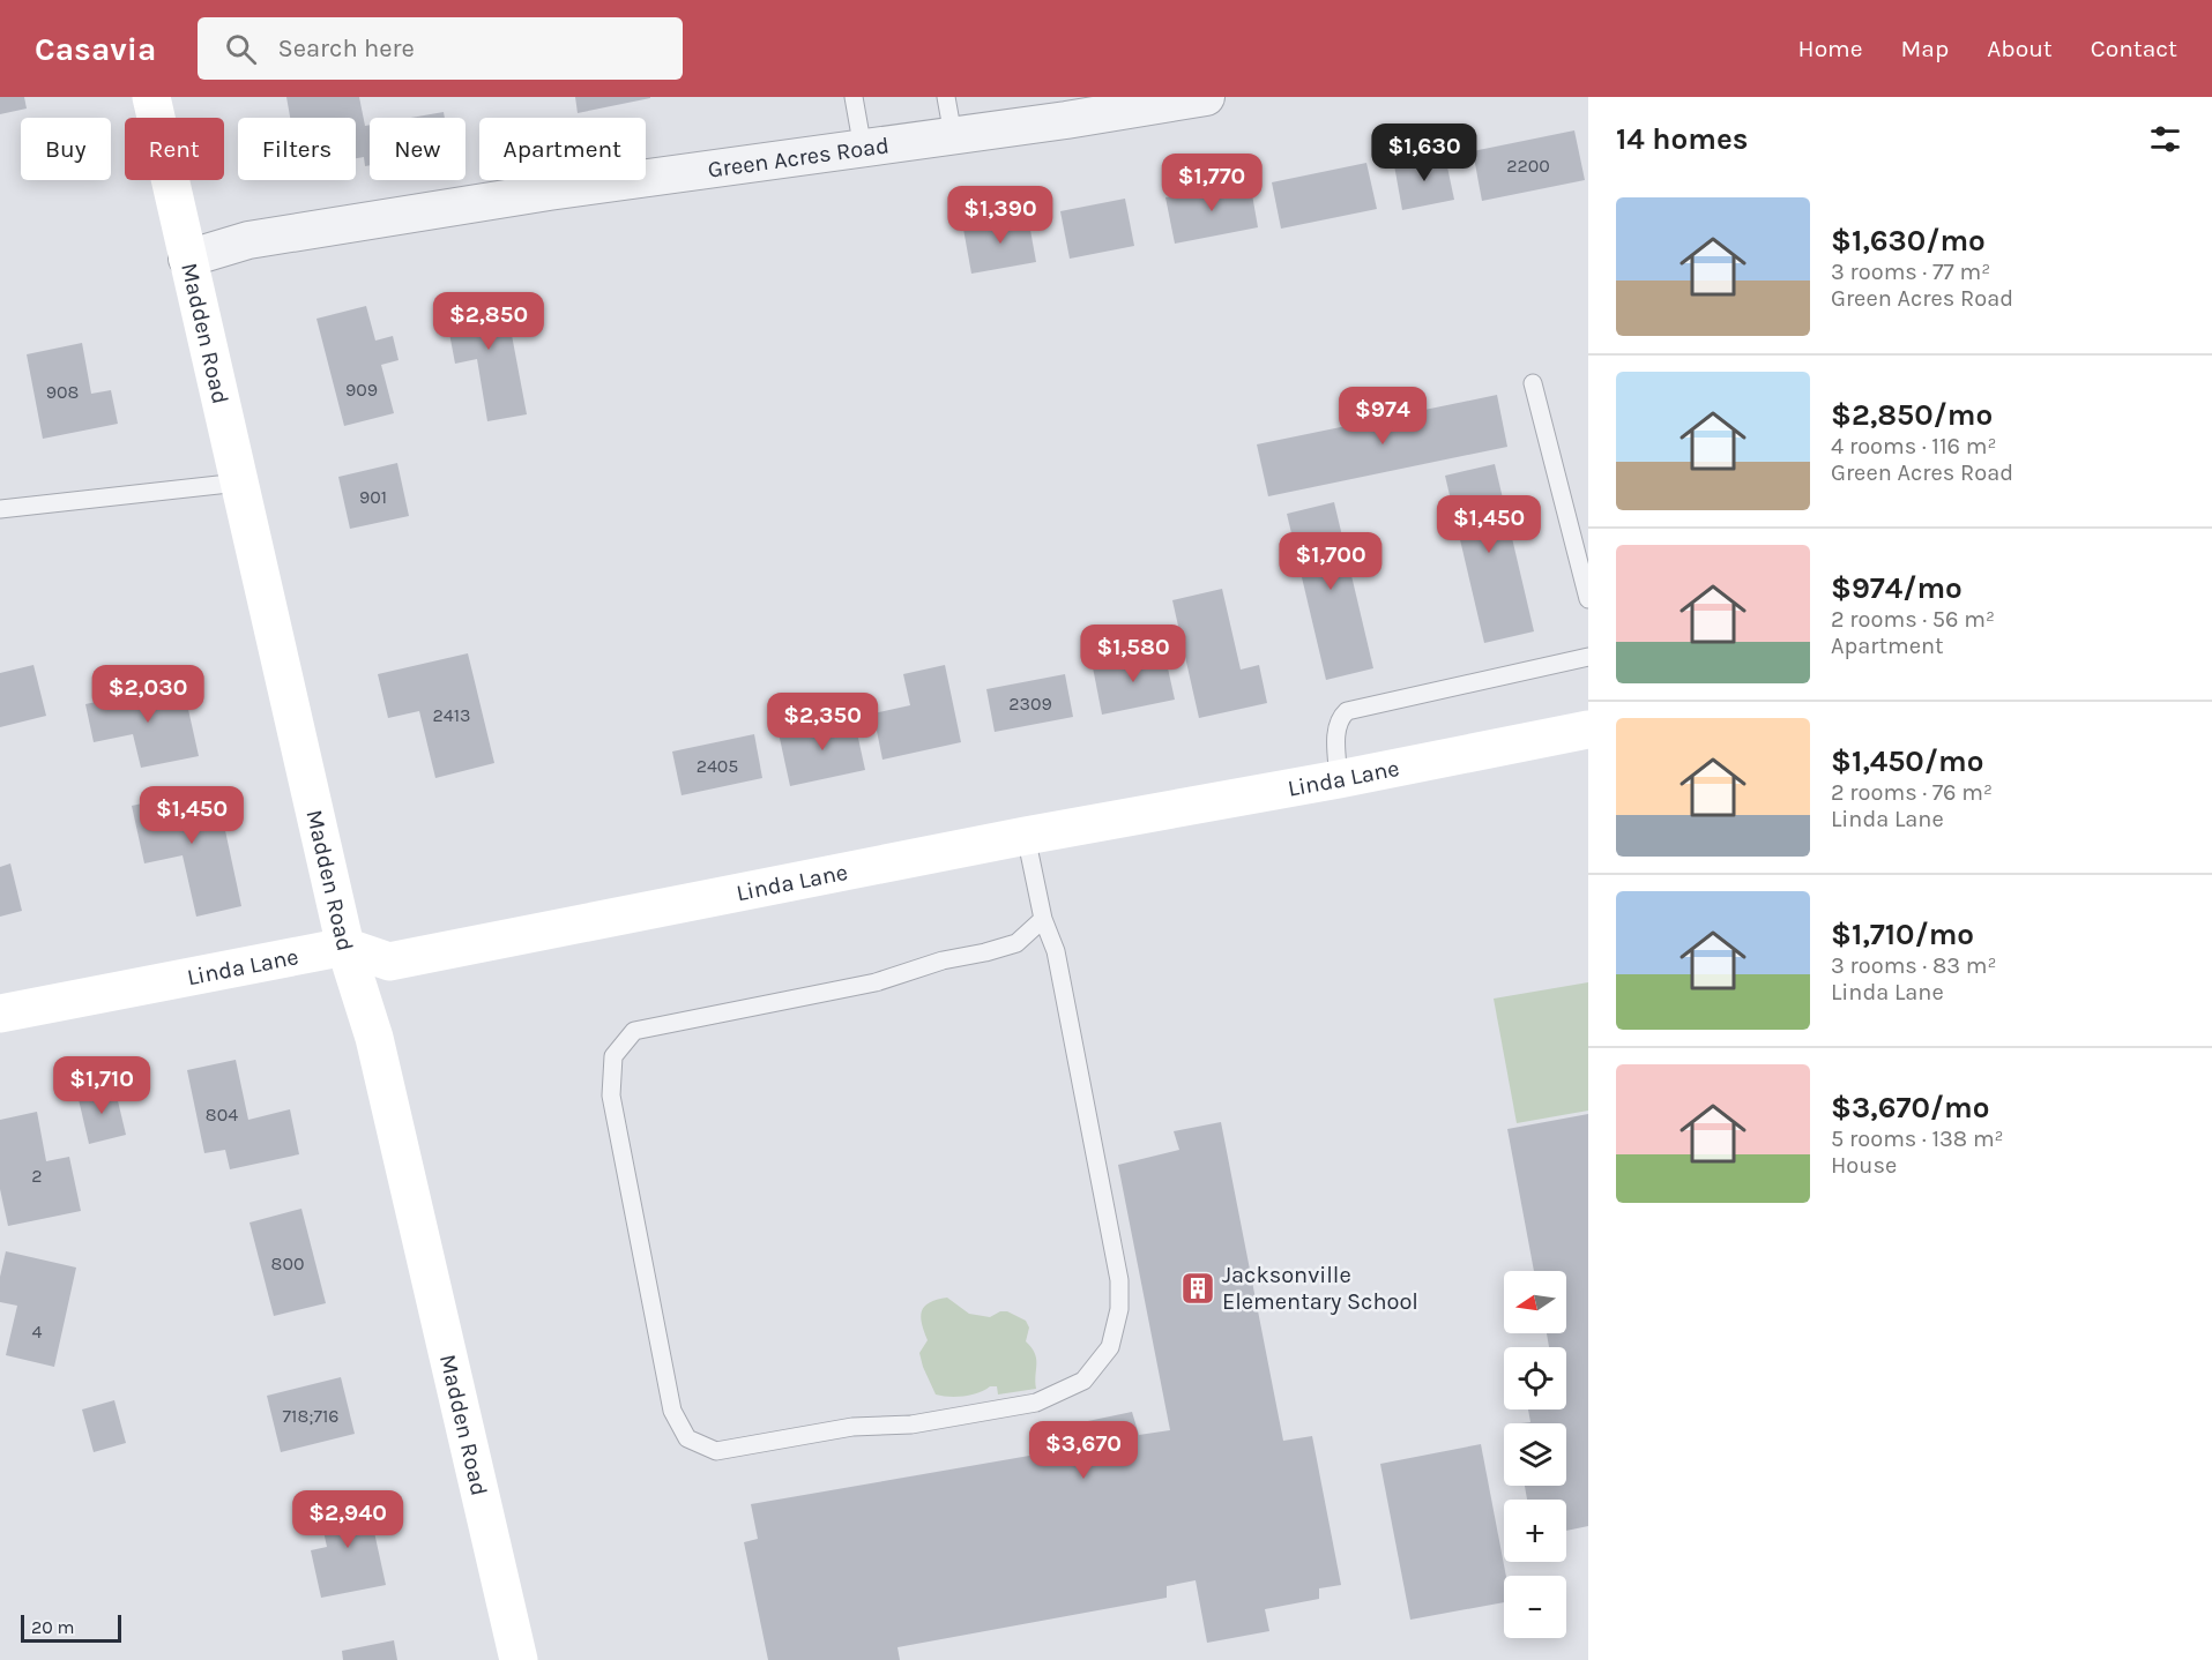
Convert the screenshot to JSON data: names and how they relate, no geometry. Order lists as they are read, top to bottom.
{
  "streets": {
    "street": ["Green Acres Road", "Madden Road", "Linda Lane"]
  },
  "crossings": [
    ["Green Acres Road", "Madden Road"],
    ["Madden Road", "Linda Lane"]
  ],
  "places": {
    "building": ["Jacksonville Elementary School"]
  },
  "house_numbers": [
    "2200",
    "909",
    "908",
    "901",
    "2309",
    "2413",
    "2405",
    "804",
    "2",
    "800",
    "4",
    "718;716"
  ],
  "scale_bar": "20 m",
  "north": "left",
  "page": {
    "header": "Casavia",
    "search": "Search here",
    "nav": [
      "Home",
      "Map",
      "About",
      "Contact"
    ],
    "heading": "14 homes",
    "chip": [
      "Buy",
      "Rent",
      "Filters",
      "New",
      "Apartment"
    ],
    "price": [
      "$1,630",
      "$1,770",
      "$1,390",
      "$2,850",
      "$974",
      "$1,450",
      "$1,700",
      "$1,580",
      "$2,030",
      "$2,350",
      "$1,450",
      "$1,710",
      "$3,670",
      "$2,940"
    ],
    "list": [
      {
        "name": "$1,630/mo",
        "note": "3 rooms · 77 m² · Green Acres Road"
      },
      {
        "name": "$2,850/mo",
        "note": "4 rooms · 116 m² · Green Acres Road"
      },
      {
        "name": "$974/mo",
        "note": "2 rooms · 56 m² · Apartment"
      },
      {
        "name": "$1,450/mo",
        "note": "2 rooms · 76 m² · Linda Lane"
      },
      {
        "name": "$1,710/mo",
        "note": "3 rooms · 83 m² · Linda Lane"
      },
      {
        "name": "$3,670/mo",
        "note": "5 rooms · 138 m² · House"
      }
    ],
    "map_buttons": ["+", "−"],
    "scale": "20 m"
  }
}
